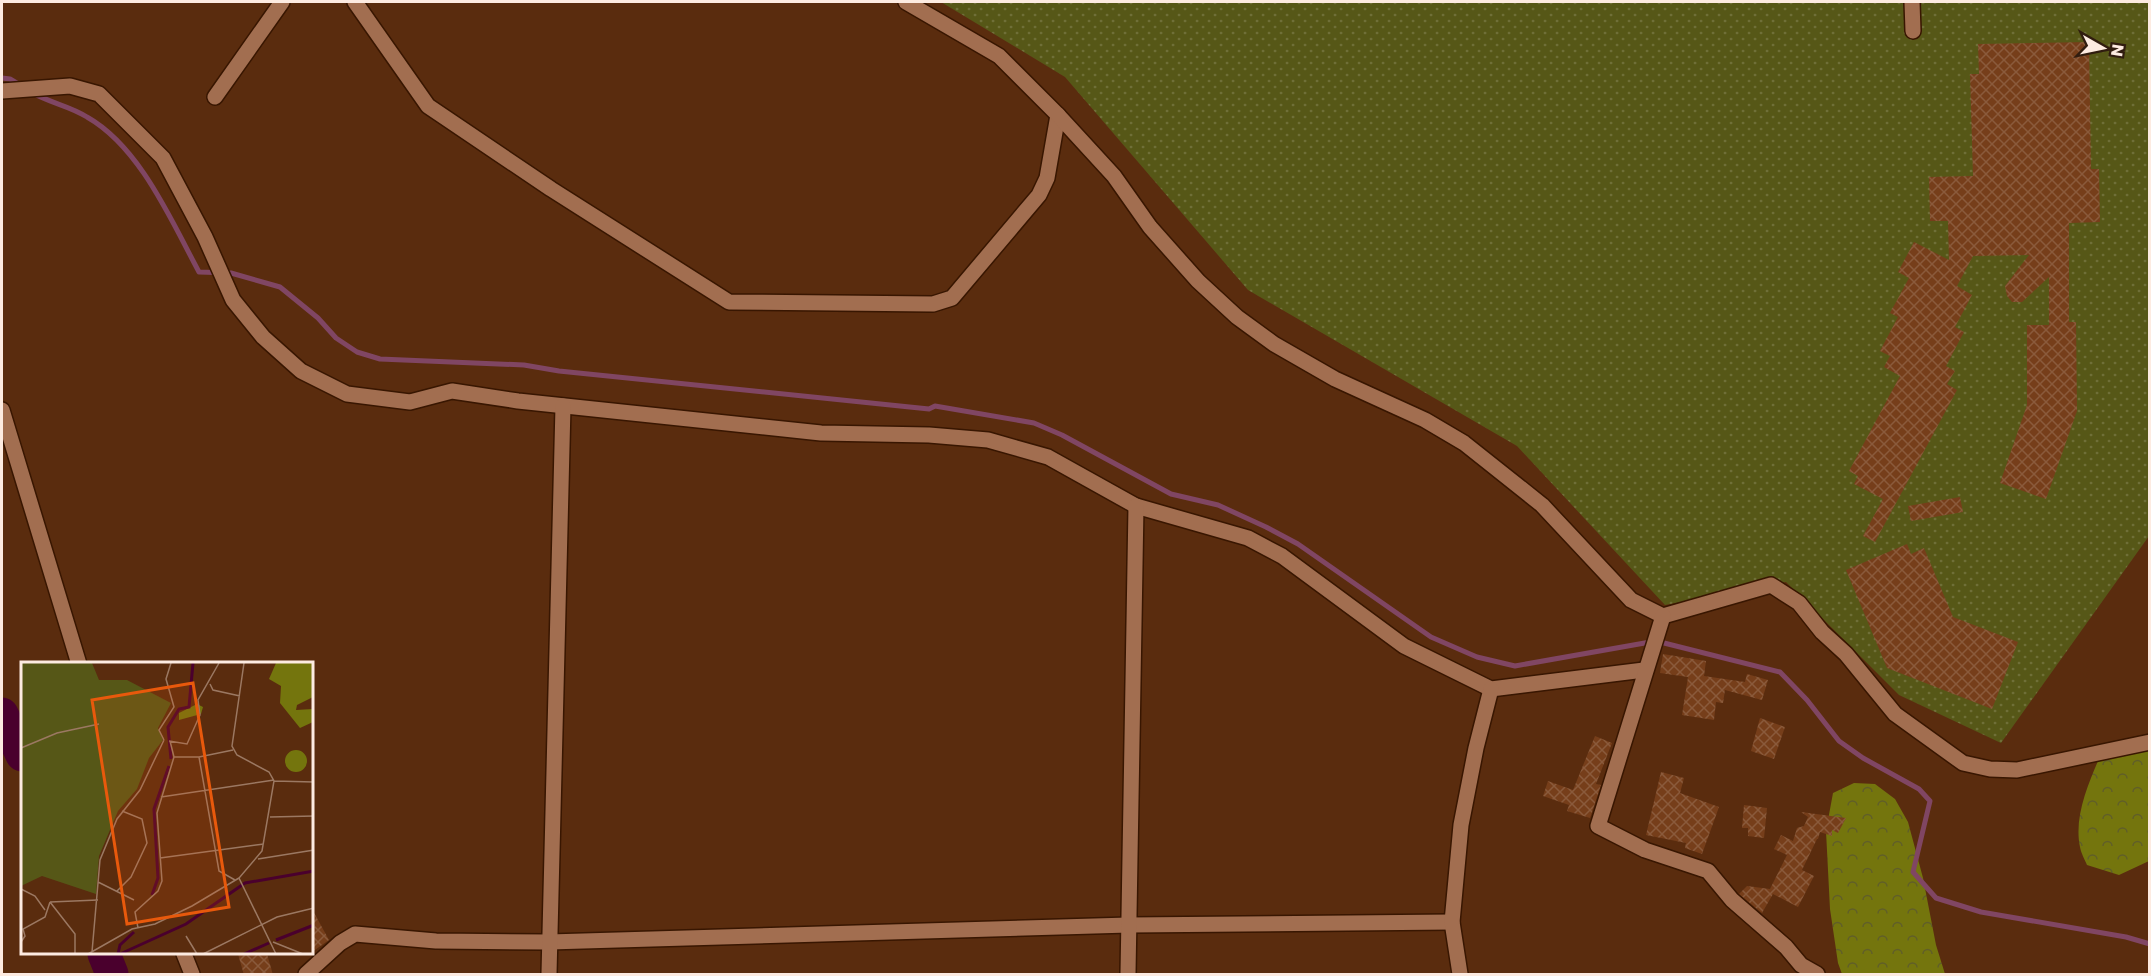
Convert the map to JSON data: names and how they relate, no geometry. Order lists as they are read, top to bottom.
{
  "north": "right"
}
